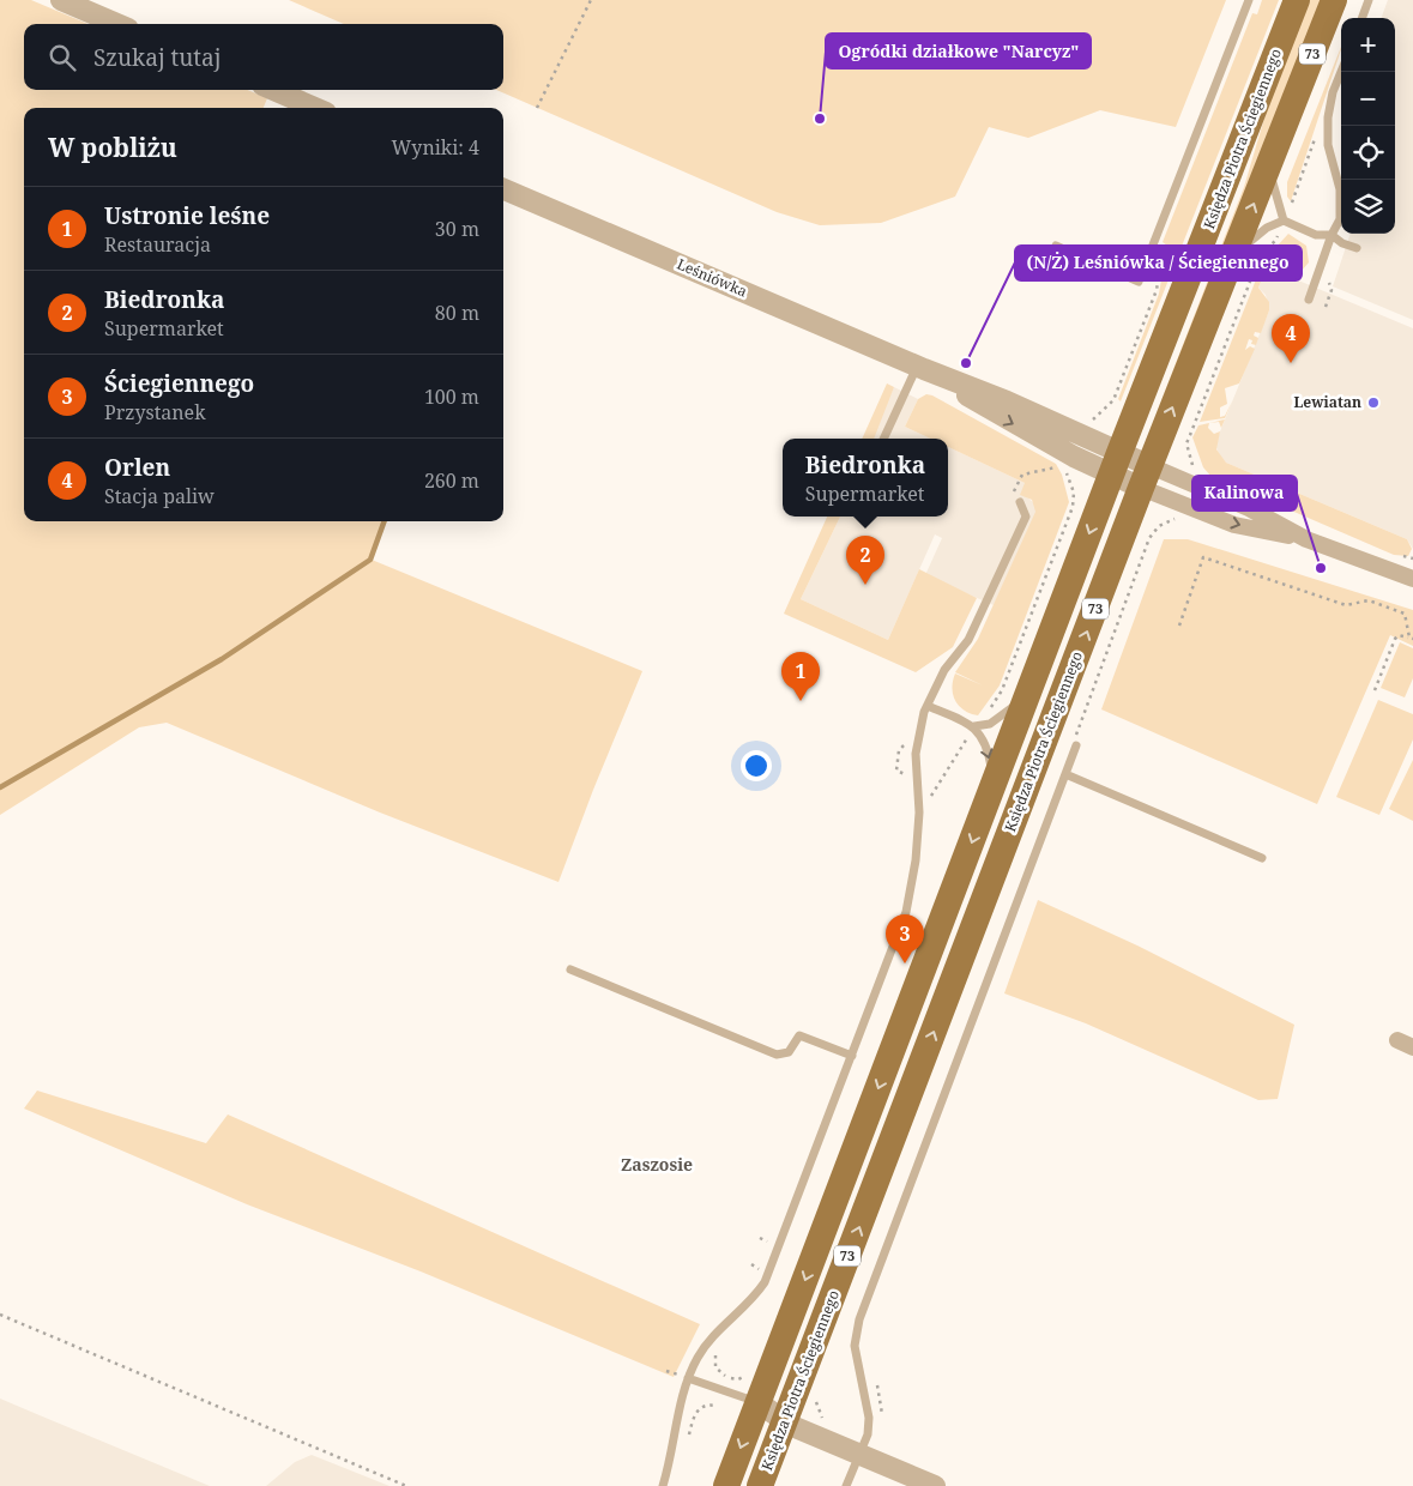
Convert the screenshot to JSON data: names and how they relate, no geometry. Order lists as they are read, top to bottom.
{
  "streets": {
    "main road": ["73", "Księdza Piotra Ściegiennego"],
    "street": ["Leśniówka"]
  },
  "crossings": [
    ["Księdza Piotra Ściegiennego", "Leśniówka"]
  ],
  "districts": ["Zaszosie"],
  "places": [
    "Ogródki działkowe \"Narcyz\"",
    "(N/Ż) Leśniówka / Ściegiennego",
    "Lewiatan",
    "Kalinowa"
  ],
  "page": {
    "map_buttons": ["+", "−"],
    "search": "Szukaj tutaj",
    "heading": ["W pobliżu", "Wyniki: 4"],
    "list": [
      {
        "mark": "1",
        "name": "Ustronie leśne",
        "note": "Restauracja",
        "value": "30 m"
      },
      {
        "mark": "2",
        "name": "Biedronka",
        "note": "Supermarket",
        "value": "80 m"
      },
      {
        "mark": "3",
        "name": "Ściegiennego",
        "note": "Przystanek",
        "value": "100 m"
      },
      {
        "mark": "4",
        "name": "Orlen",
        "note": "Stacja paliw",
        "value": "260 m"
      }
    ],
    "pins": [
      "4",
      "2",
      "1",
      "3"
    ],
    "popup": ["Biedronka", "Supermarket"]
  }
}
